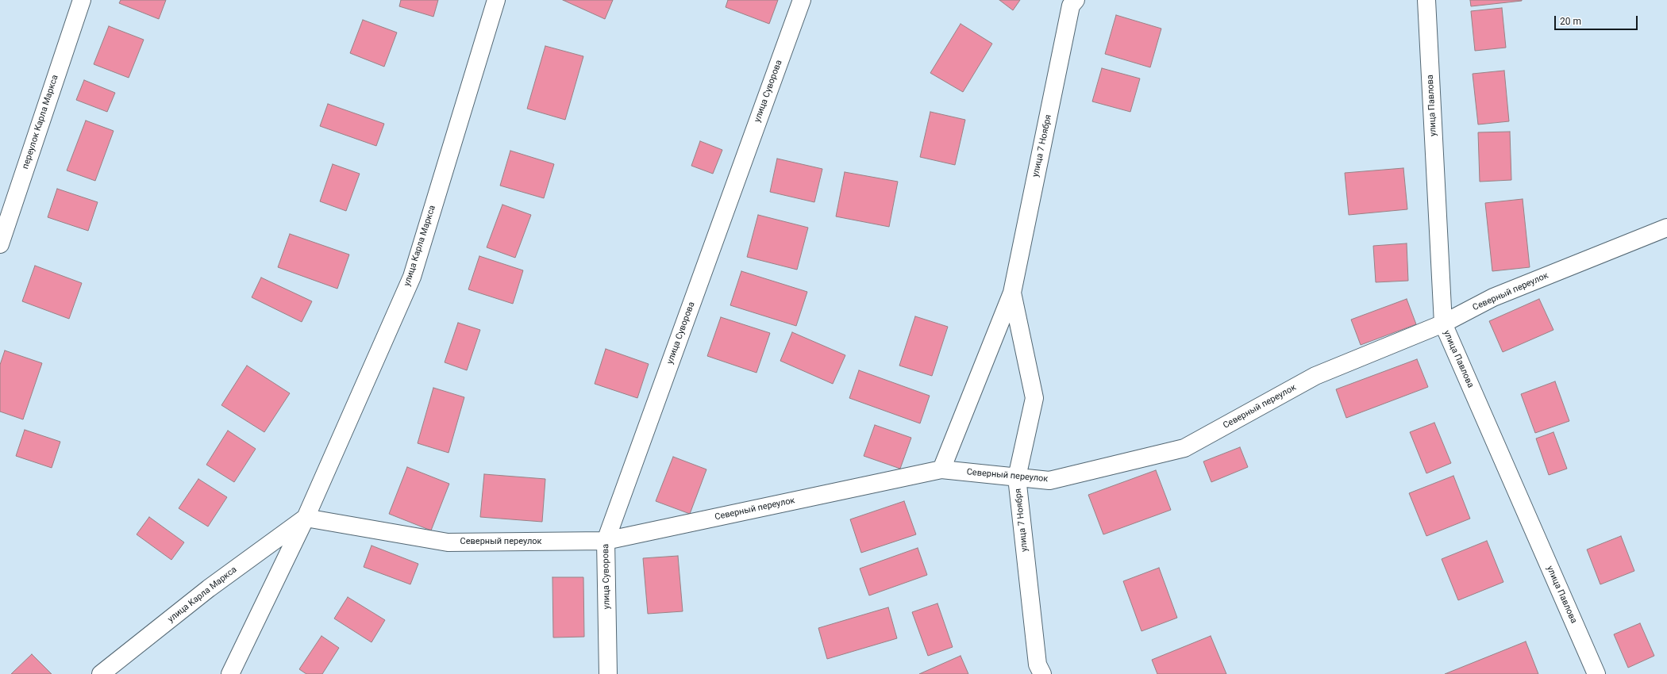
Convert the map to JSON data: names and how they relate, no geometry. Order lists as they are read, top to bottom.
{
  "streets": {
    "street": [
      "улица Суворова",
      "улица Павлова",
      "переулок Карла Маркса",
      "улица 7 Ноября",
      "улица Карла Маркса",
      "Северный переулок"
    ]
  },
  "crossings": [
    ["улица Суворова", "Северный переулок"],
    ["улица Павлова", "Северный переулок"],
    ["улица 7 Ноября", "Северный переулок"],
    ["улица Карла Маркса", "Северный переулок"]
  ],
  "scale_bar": "20 m"
}
